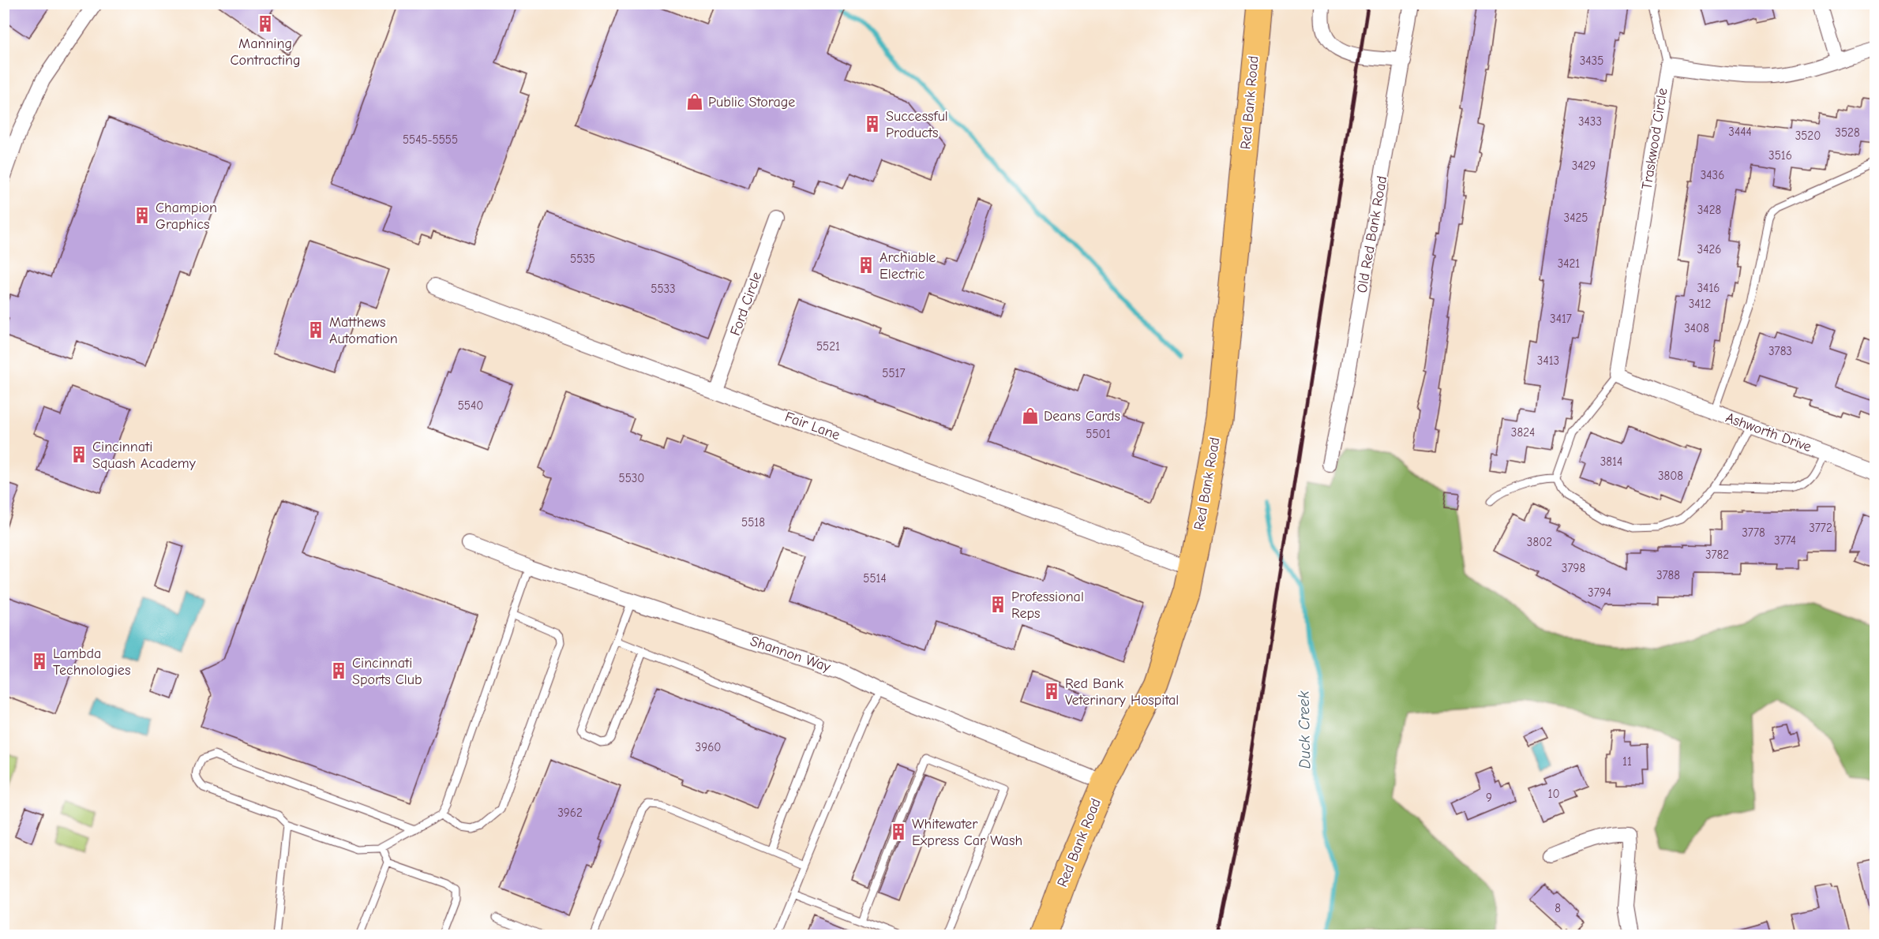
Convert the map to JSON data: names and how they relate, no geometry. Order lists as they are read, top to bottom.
{
  "streets": {
    "highway": ["Red Bank Road"],
    "street": [
      "Traskwood Circle",
      "Old Red Bank Road",
      "Ford Circle",
      "Fair Lane",
      "Ashworth Drive",
      "Shannon Way"
    ]
  },
  "crossings": [
    ["Red Bank Road", "Fair Lane"],
    ["Red Bank Road", "Shannon Way"],
    ["Traskwood Circle", "Ashworth Drive"],
    ["Ford Circle", "Fair Lane"]
  ],
  "water": ["Duck Creek"],
  "places": {
    "building": [
      "Manning Contracting",
      "Successful Products",
      "Champion Graphics",
      "Archiable Electric",
      "Matthews Automation",
      "Cincinnati Squash Academy",
      "Professional Reps",
      "Lambda Technologies",
      "Cincinnati Sports Club",
      "Red Bank Veterinary Hospital",
      "Whitewater Express Car Wash"
    ],
    "shop": ["Public Storage", "Deans Cards"]
  },
  "house_numbers": [
    "3435",
    "3433",
    "3444",
    "3528",
    "3520",
    "5545-5555",
    "3516",
    "3429",
    "3436",
    "3428",
    "3425",
    "3426",
    "5535",
    "3421",
    "3416",
    "5533",
    "3412",
    "3417",
    "3408",
    "5521",
    "3783",
    "3413",
    "5517",
    "5540",
    "3824",
    "5501",
    "3814",
    "3808",
    "5530",
    "5518",
    "3772",
    "3778",
    "3774",
    "3802",
    "3782",
    "3798",
    "3788",
    "5514",
    "3794",
    "3960",
    "11",
    "10",
    "9",
    "3962",
    "8"
  ]
}
